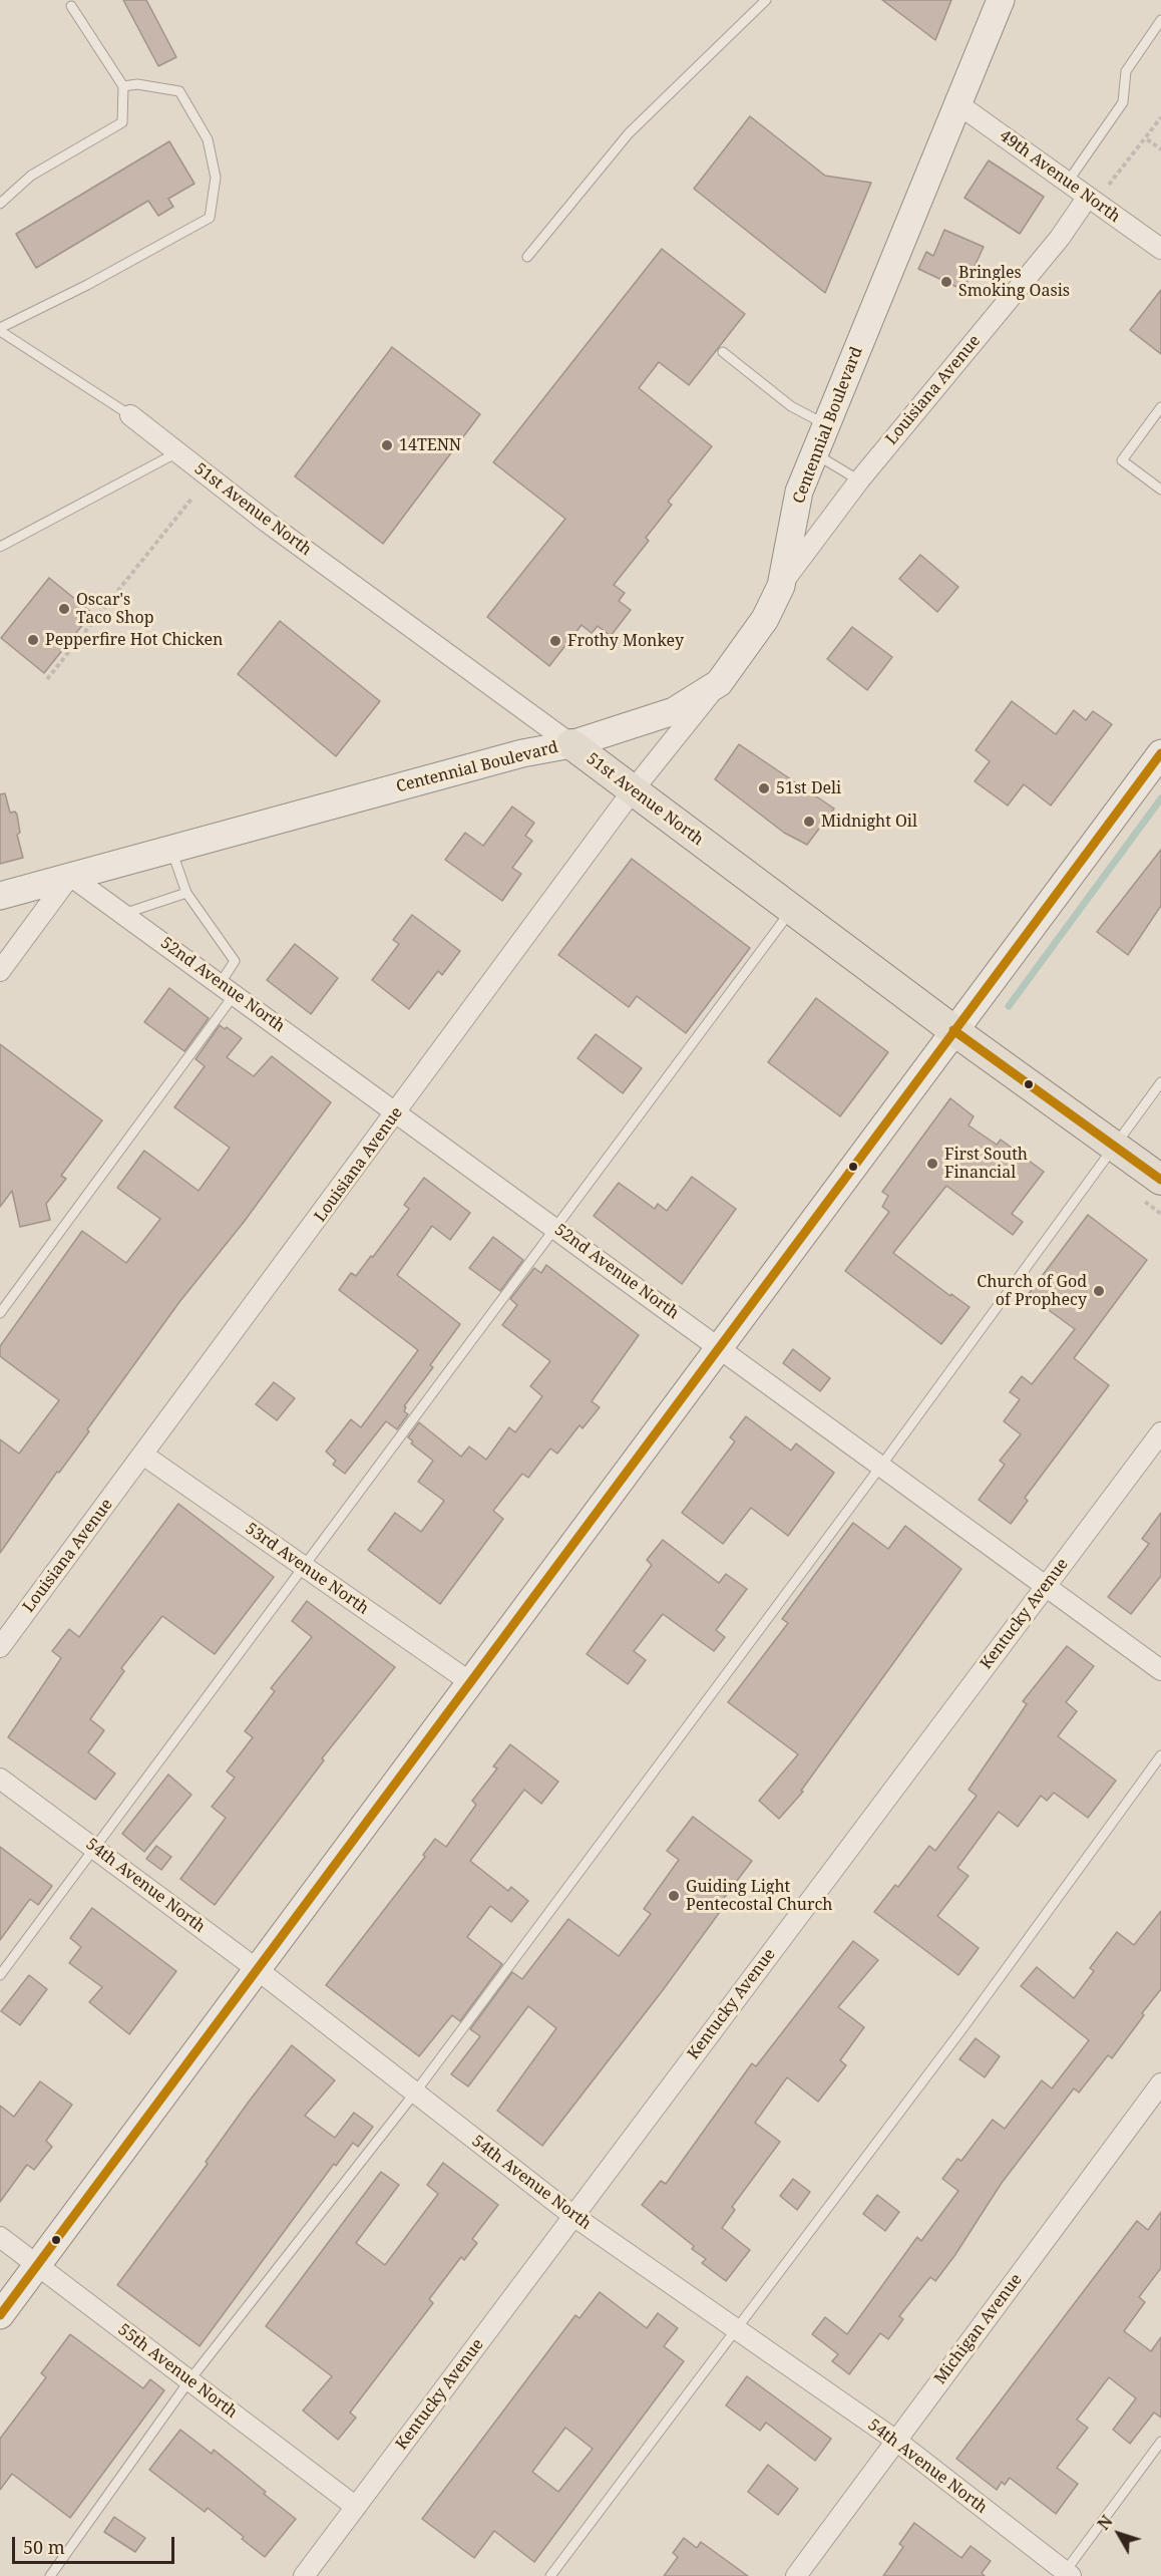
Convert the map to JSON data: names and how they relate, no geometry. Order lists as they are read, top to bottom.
{
  "streets": {
    "main road": ["51st Avenue North"],
    "street": [
      "49th Avenue North",
      "Louisiana Avenue",
      "Centennial Boulevard",
      "52nd Avenue North",
      "53rd Avenue North",
      "Kentucky Avenue",
      "54th Avenue North",
      "Michigan Avenue",
      "55th Avenue North"
    ]
  },
  "crossings": [
    ["49th Avenue North", "Louisiana Avenue"],
    ["49th Avenue North", "Centennial Boulevard"],
    ["Louisiana Avenue", "Centennial Boulevard"],
    ["Louisiana Avenue", "51st Avenue North"],
    ["Louisiana Avenue", "52nd Avenue North"],
    ["Louisiana Avenue", "53rd Avenue North"],
    ["Centennial Boulevard", "51st Avenue North"],
    ["Centennial Boulevard", "52nd Avenue North"],
    ["52nd Avenue North", "Kentucky Avenue"],
    ["Kentucky Avenue", "54th Avenue North"],
    ["Kentucky Avenue", "55th Avenue North"],
    ["54th Avenue North", "Michigan Avenue"]
  ],
  "places": [
    "Bringles Smoking Oasis",
    "14TENN",
    "Oscar's Taco Shop",
    "Pepperfire Hot Chicken",
    "Frothy Monkey",
    "51st Deli",
    "Midnight Oil",
    "First South Financial",
    "Church of God of Prophecy",
    "Guiding Light Pentecostal Church"
  ],
  "scale_bar": "50 m",
  "north": "top left"
}
